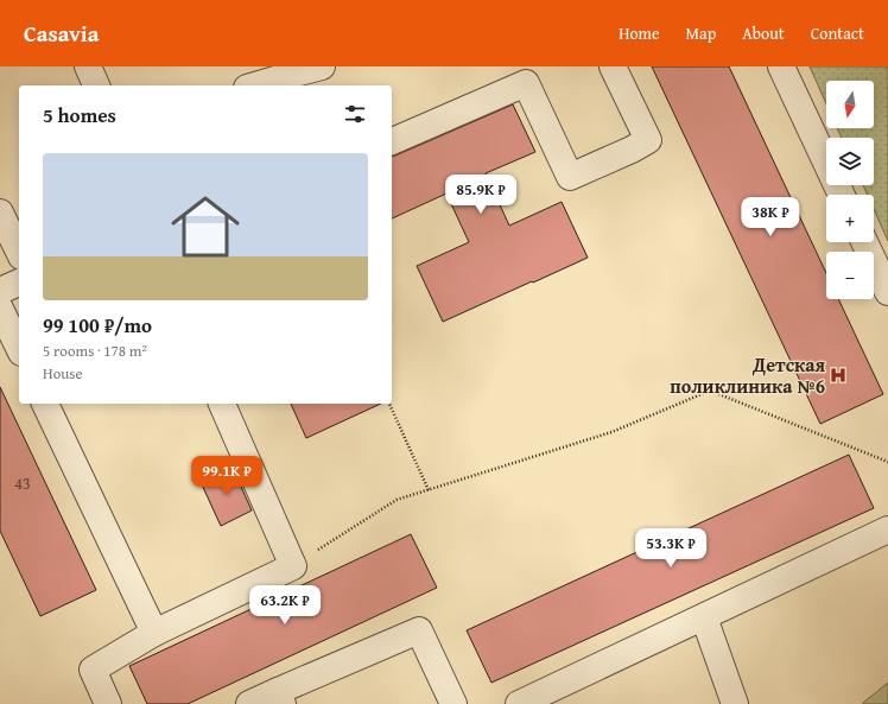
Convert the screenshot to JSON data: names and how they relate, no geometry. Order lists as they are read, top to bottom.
{
  "places": {
    "hospital": ["Детская поликлиника №6"]
  },
  "house_numbers": ["43"],
  "north": "bottom",
  "page": {
    "header": "Casavia",
    "nav": [
      "Home",
      "Map",
      "About",
      "Contact"
    ],
    "map_buttons": ["+", "−"],
    "heading": "5 homes",
    "list": [
      {
        "name": "99 100 ₽/mo",
        "note": "5 rooms · 178 m² · House"
      }
    ],
    "price": [
      "85.9K ₽",
      "38K ₽",
      "99.1K ₽",
      "53.3K ₽",
      "63.2K ₽"
    ]
  }
}
